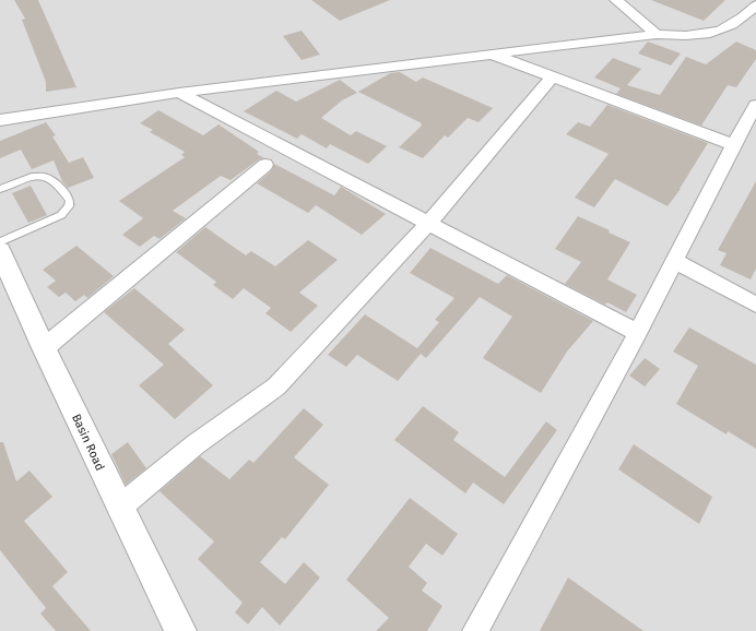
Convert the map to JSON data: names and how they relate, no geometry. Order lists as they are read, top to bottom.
{
  "streets": {
    "street": ["Basin Road"]
  }
}
